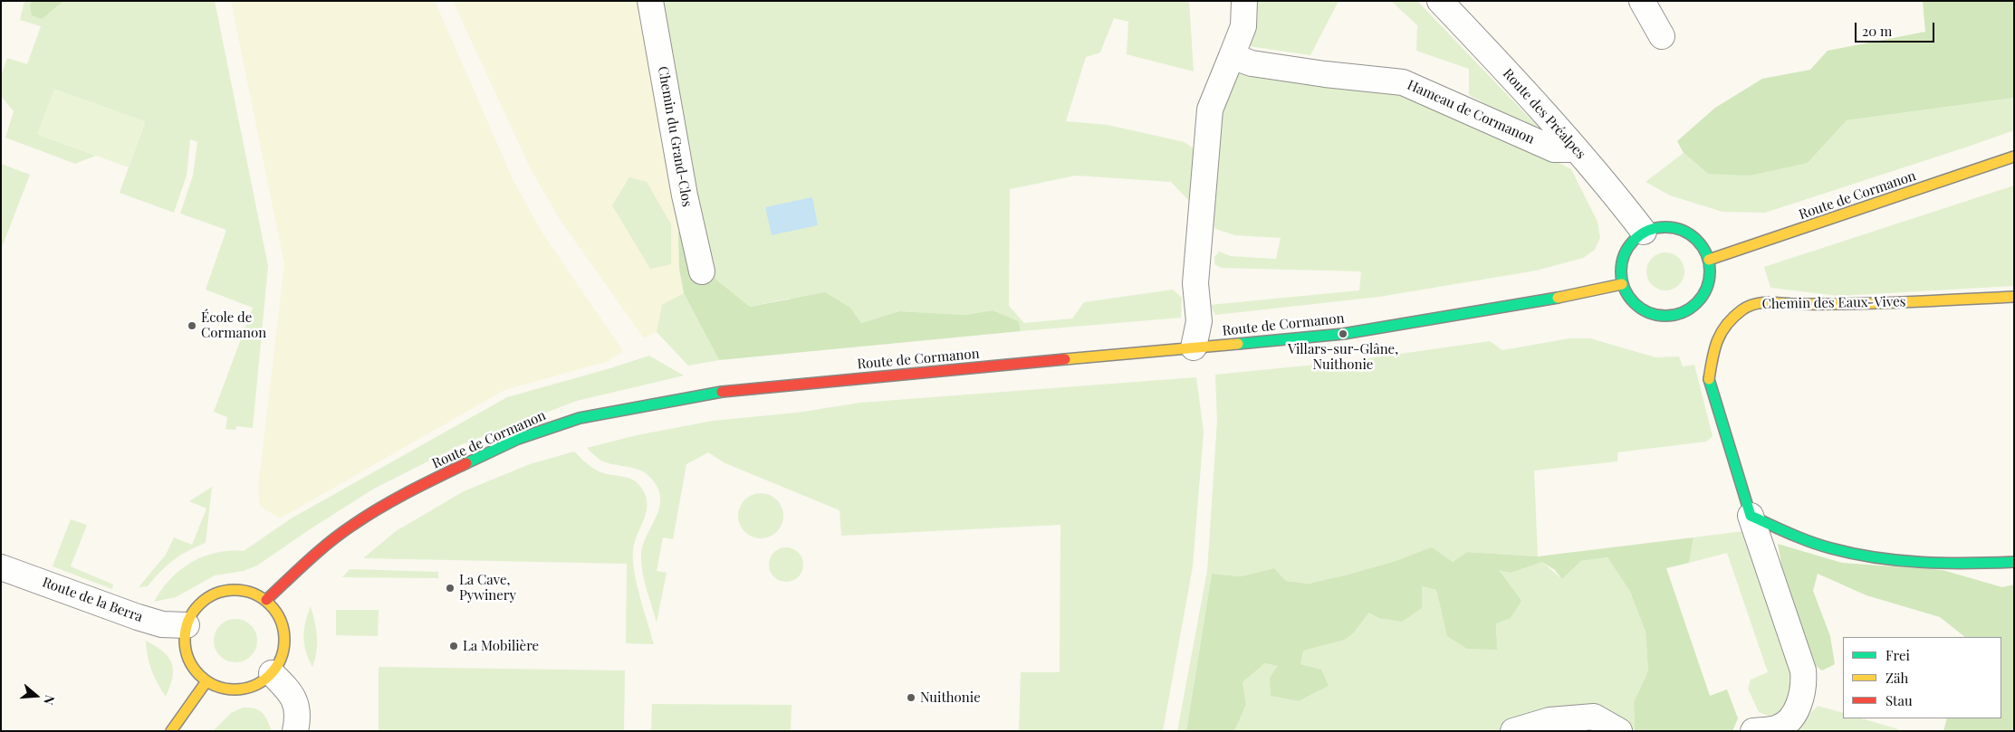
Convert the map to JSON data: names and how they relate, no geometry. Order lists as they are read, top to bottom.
{
  "streets": {
    "main road": ["Route de Cormanon", "Chemin des Eaux-Vives"],
    "street": [
      "Hameau de Cormanon",
      "Route des Préalpes",
      "Chemin du Grand-Clos",
      "Route de la Berra"
    ]
  },
  "crossings": [
    ["Hameau de Cormanon", "Route des Préalpes"],
    ["Route des Préalpes", "Route de Cormanon"],
    ["Route de Cormanon", "Route de la Berra"]
  ],
  "places": [
    "École de Cormanon",
    "Villars-sur-Glâne, Nuithonie",
    "La Cave, Pywinery",
    "La Mobilière",
    "Nuithonie"
  ],
  "legend": ["Frei", "Zäh", "Stau"],
  "scale_bar": "20 m",
  "north": "right"
}
